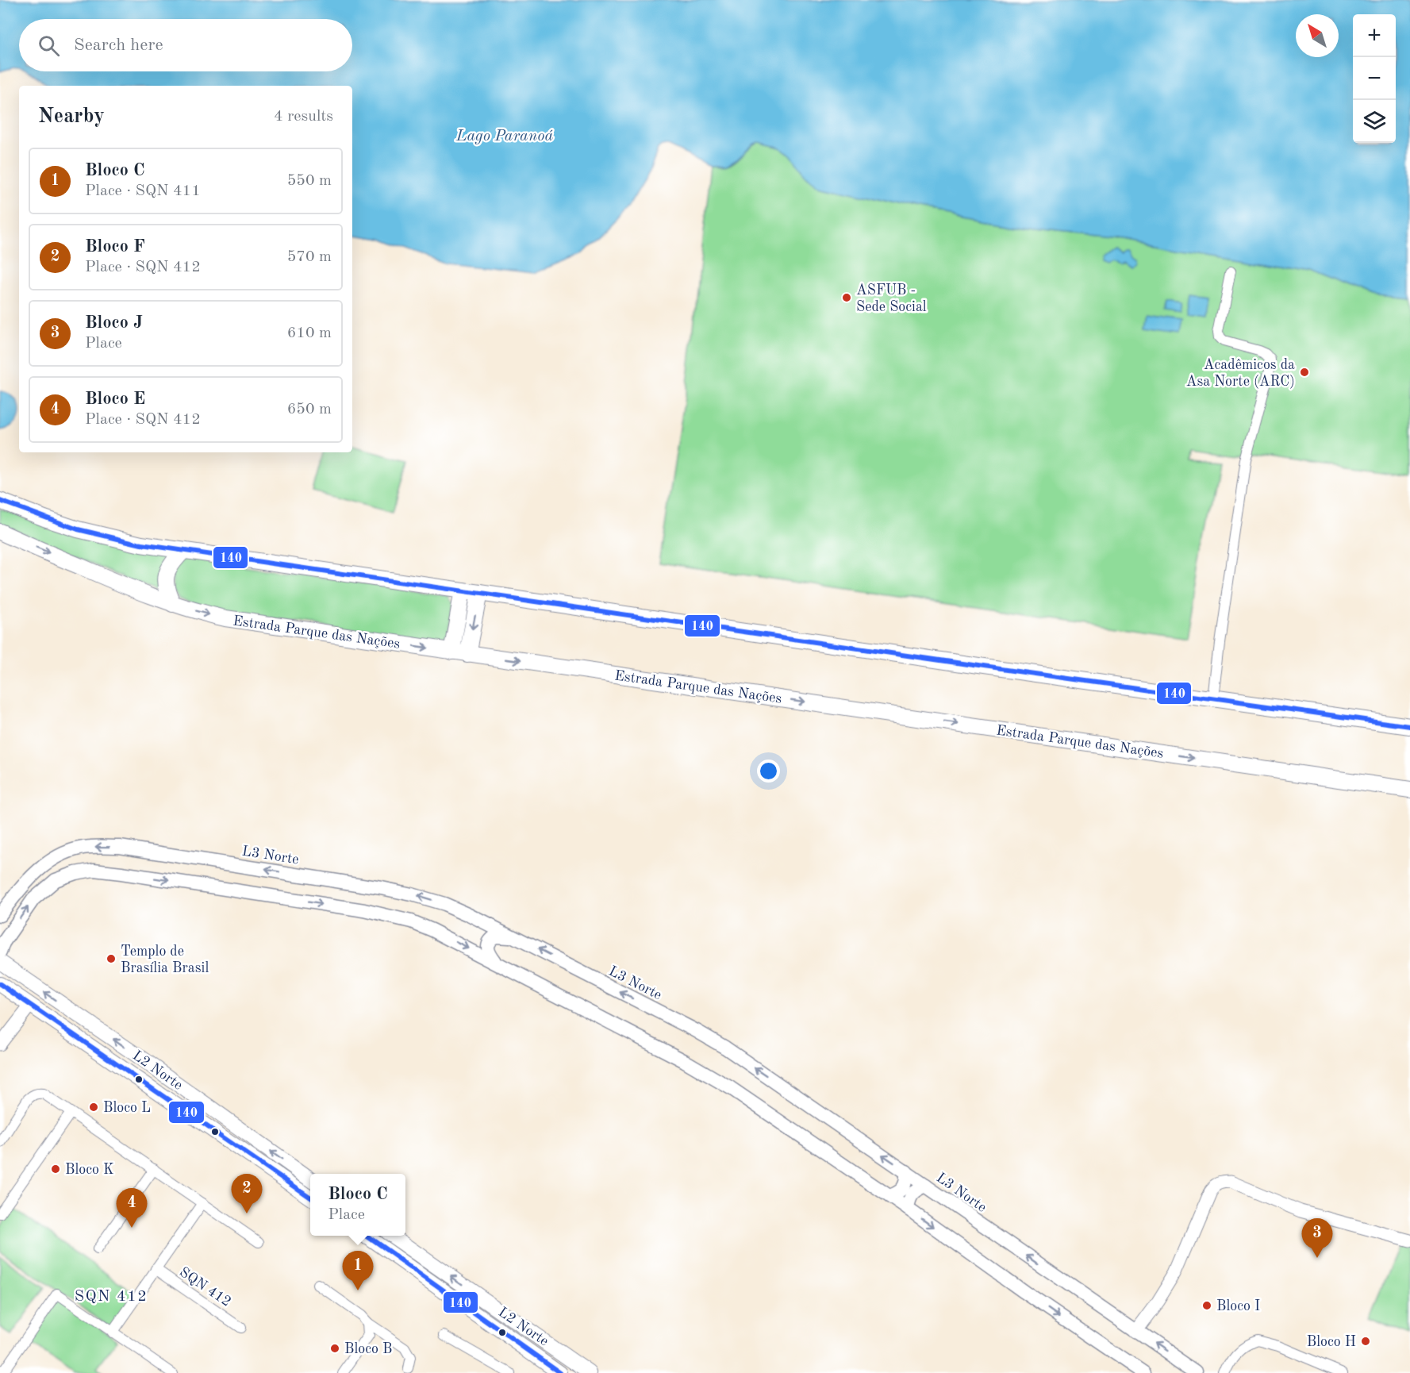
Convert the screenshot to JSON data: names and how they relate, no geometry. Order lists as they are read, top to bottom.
{
  "streets": {
    "highway": ["Estrada Parque das Nações"],
    "main road": ["L3 Norte", "L2 Norte"],
    "street": ["SQN 412"]
  },
  "districts": ["SQN 412"],
  "water": ["Lago Paranoá"],
  "places": [
    "ASFUB - Sede Social",
    "Acadêmicos da Asa Norte (ARC)",
    "Templo de Brasília Brasil",
    "Bloco L",
    "Bloco K",
    "Bloco I",
    "Bloco H",
    "Bloco B"
  ],
  "lines": ["transit line 140"],
  "north": "top left",
  "page": {
    "map_buttons": ["+", "−"],
    "search": "Search here",
    "heading": ["Nearby", "4 results"],
    "list": [
      {
        "mark": "1",
        "name": "Bloco C",
        "note": "Place · SQN 411",
        "value": "550 m"
      },
      {
        "mark": "2",
        "name": "Bloco F",
        "note": "Place · SQN 412",
        "value": "570 m"
      },
      {
        "mark": "3",
        "name": "Bloco J",
        "note": "Place",
        "value": "610 m"
      },
      {
        "mark": "4",
        "name": "Bloco E",
        "note": "Place · SQN 412",
        "value": "650 m"
      }
    ],
    "popup": ["Bloco C", "Place"],
    "pins": [
      "2",
      "4",
      "3",
      "1"
    ]
  }
}
